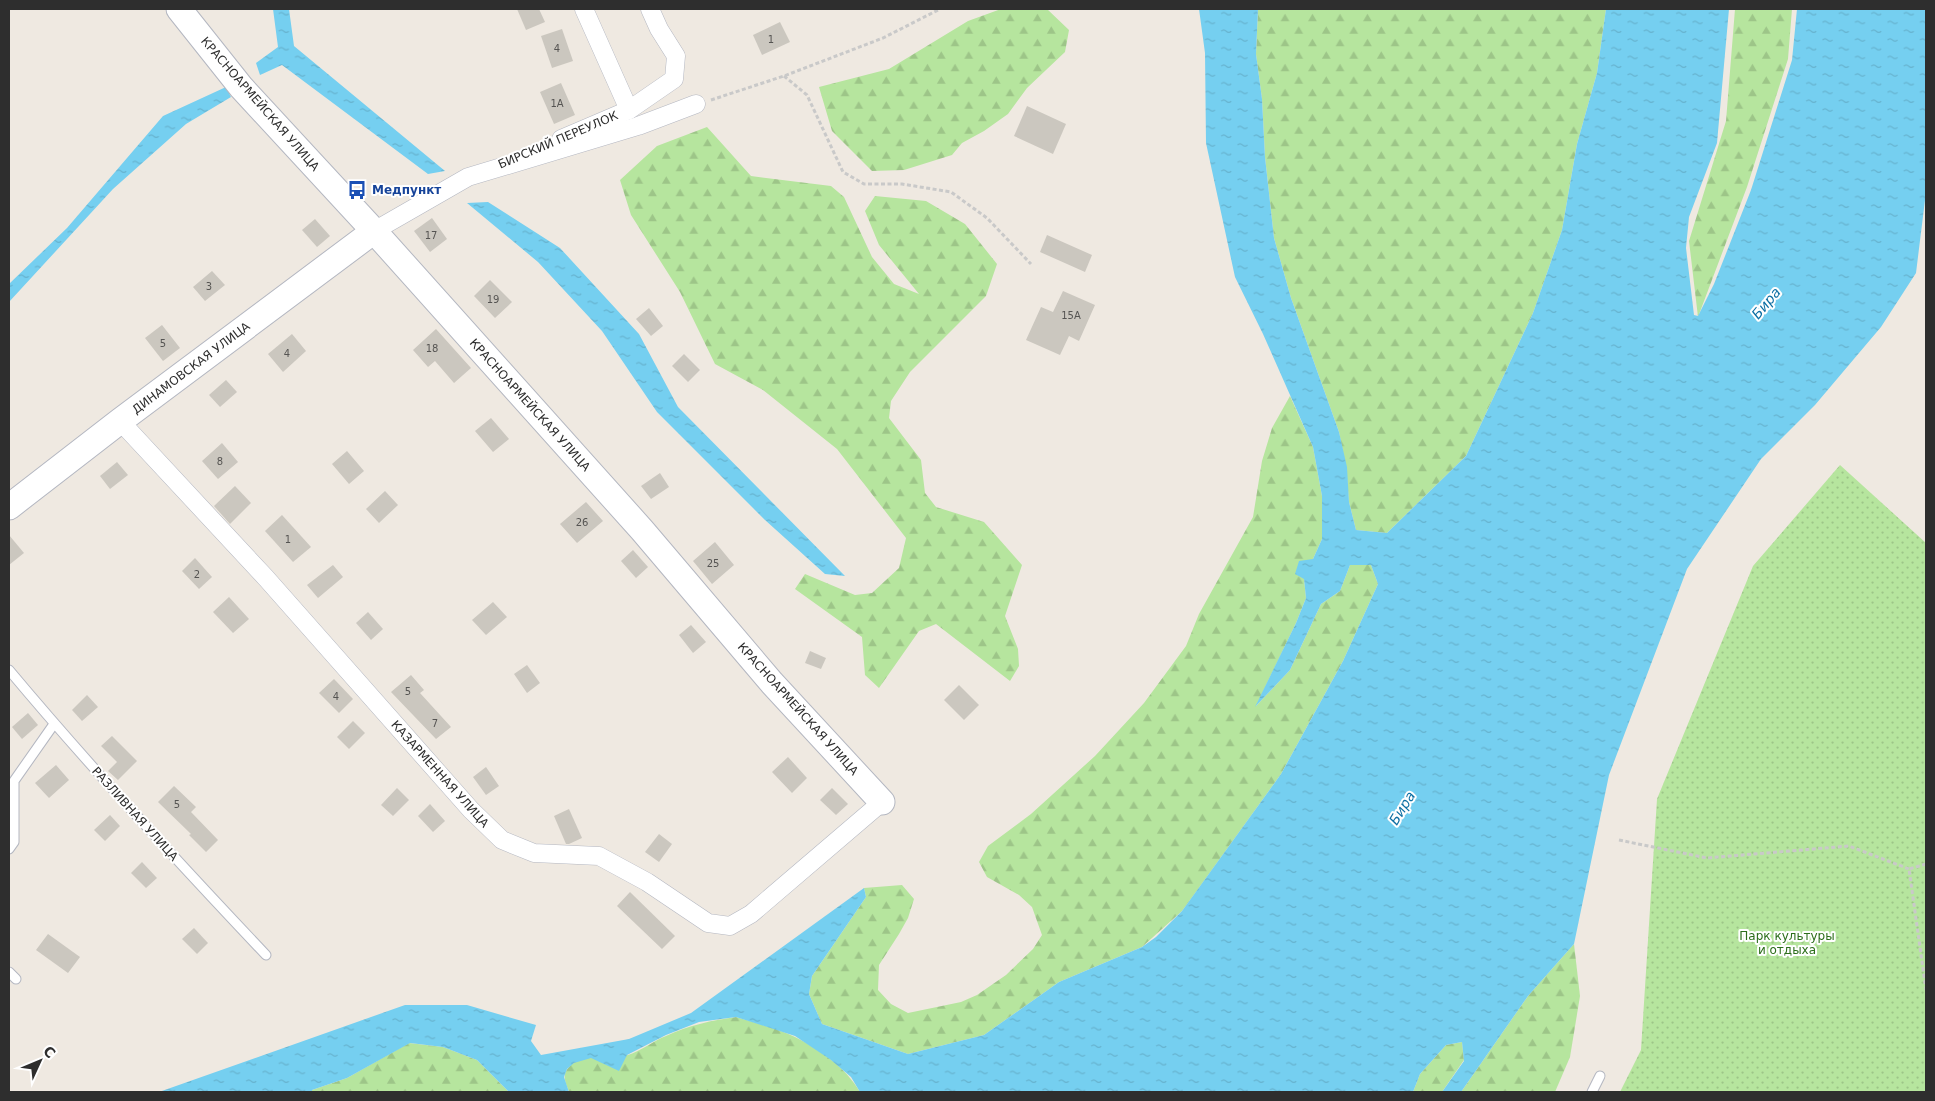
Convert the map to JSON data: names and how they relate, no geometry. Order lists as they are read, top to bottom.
{
  "streets": {
    "street": [
      "КРАСНОАРМЕЙСКАЯ УЛИЦА",
      "БИРСКИЙ ПЕРЕУЛОК",
      "ДИНАМОВСКАЯ УЛИЦА",
      "КАЗАРМЕННАЯ УЛИЦА"
    ],
    "lane": ["РАЗЛИВНАЯ УЛИЦА"]
  },
  "crossings": [
    ["КРАСНОАРМЕЙСКАЯ УЛИЦА", "ДИНАМОВСКАЯ УЛИЦА"],
    ["КРАСНОАРМЕЙСКАЯ УЛИЦА", "КАЗАРМЕННАЯ УЛИЦА"],
    ["ДИНАМОВСКАЯ УЛИЦА", "КАЗАРМЕННАЯ УЛИЦА"]
  ],
  "water": ["Бира"],
  "parks": ["Парк культуры и отдыха"],
  "places": {
    "bus stop": ["Медпункт"]
  },
  "house_numbers": [
    "1",
    "4",
    "1А",
    "17",
    "3",
    "19",
    "15А",
    "5",
    "18",
    "4",
    "8",
    "26",
    "1",
    "25",
    "2",
    "5",
    "4",
    "7",
    "5"
  ],
  "north": "top right"
}
